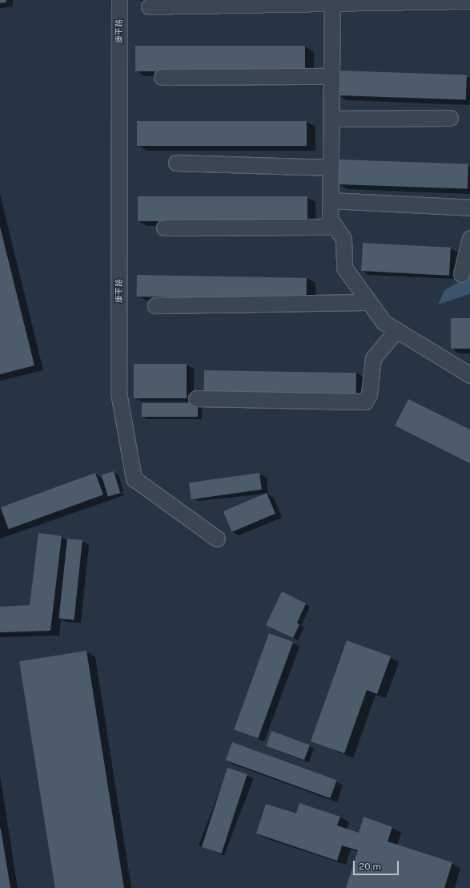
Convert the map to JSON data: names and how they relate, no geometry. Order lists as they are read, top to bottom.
{
  "streets": {
    "street": ["康平路"]
  },
  "scale_bar": "20 m"
}
